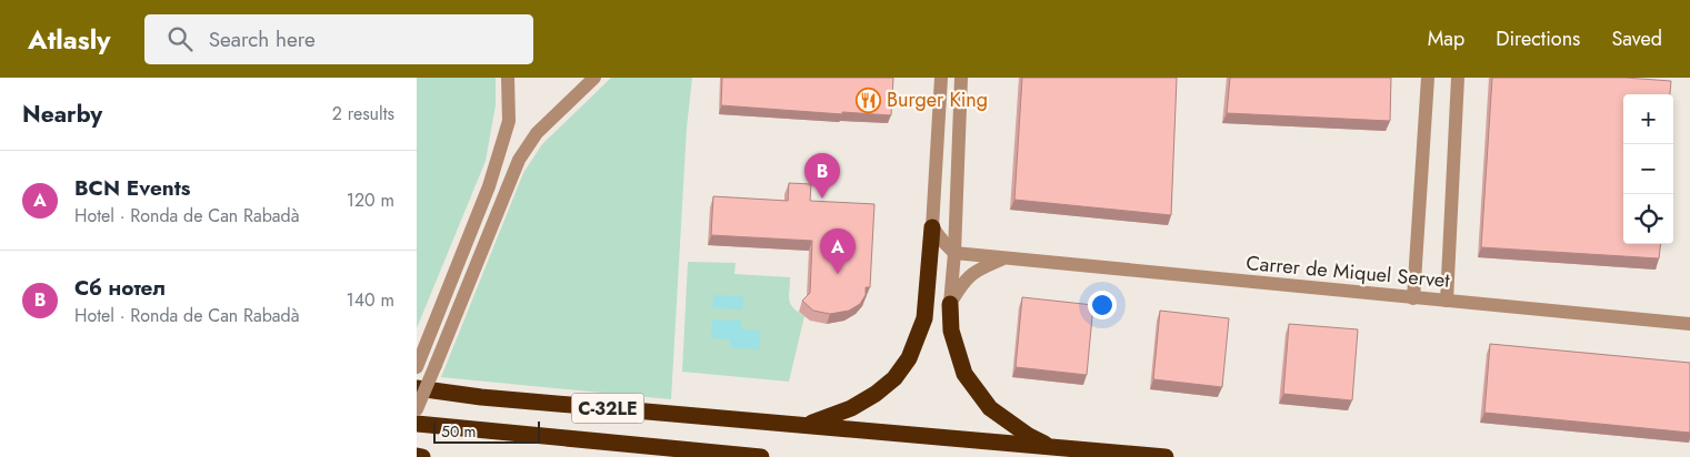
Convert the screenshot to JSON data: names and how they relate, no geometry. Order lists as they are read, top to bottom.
{
  "streets": {
    "highway": ["C-32LE"],
    "street": ["Carrer de Miquel Servet"]
  },
  "places": {
    "restaurant": ["Burger King"]
  },
  "scale_bar": "50 m",
  "page": {
    "header": "Atlasly",
    "search": "Search here",
    "nav": ["Map", "Directions", "Saved"],
    "heading": ["Nearby", "2 results"],
    "map_buttons": ["+", "−"],
    "list": [
      {
        "mark": "A",
        "name": "BCN Events",
        "note": "Hotel · Ronda de Can Rabadà",
        "value": "120 m"
      },
      {
        "mark": "B",
        "name": "Сб нотел",
        "note": "Hotel · Ronda de Can Rabadà",
        "value": "140 m"
      }
    ],
    "pins": ["B", "A"],
    "scale": "50 m"
  }
}
